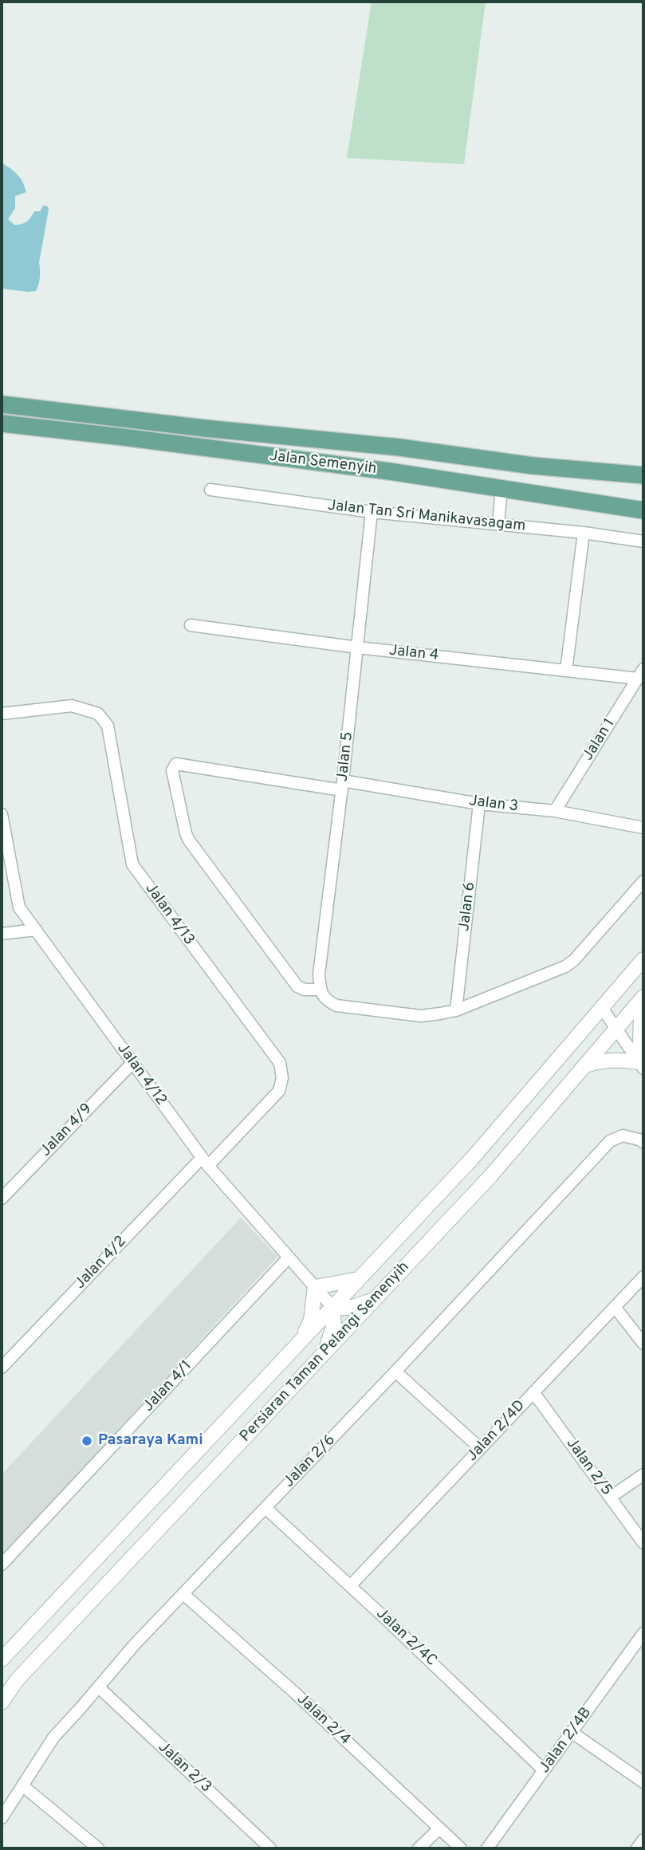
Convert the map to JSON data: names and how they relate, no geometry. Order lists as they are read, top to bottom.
{
  "streets": {
    "main road": ["Jalan Semenyih"],
    "street": [
      "Jalan Tan Sri Manikavasagam",
      "Jalan 4",
      "Jalan 1",
      "Jalan 5",
      "Jalan 3",
      "Jalan 6",
      "Jalan 4/13",
      "Jalan 4/12",
      "Jalan 4/9",
      "Jalan 4/2",
      "Persiaran Taman Pelangi Semenyih",
      "Jalan 4/1",
      "Jalan 2/4D",
      "Jalan 2/6",
      "Jalan 2/5",
      "Jalan 2/4C",
      "Jalan 2/4",
      "Jalan 2/4B",
      "Jalan 2/3"
    ]
  },
  "crossings": [
    ["Jalan Tan Sri Manikavasagam", "Jalan 5"],
    ["Jalan 4", "Jalan 1"],
    ["Jalan 4", "Jalan 5"],
    ["Jalan 1", "Jalan 3"],
    ["Jalan 5", "Jalan 3"],
    ["Jalan 3", "Jalan 6"],
    ["Jalan 4/13", "Jalan 4/12"],
    ["Jalan 4/13", "Jalan 4/2"],
    ["Jalan 4/12", "Jalan 4/9"],
    ["Jalan 4/12", "Jalan 4/2"],
    ["Jalan 4/12", "Persiaran Taman Pelangi Semenyih"],
    ["Jalan 4/12", "Jalan 4/1"],
    ["Jalan 2/4D", "Jalan 2/5"],
    ["Jalan 2/4D", "Jalan 2/4C"],
    ["Jalan 2/6", "Jalan 2/4C"],
    ["Jalan 2/6", "Jalan 2/4"],
    ["Jalan 2/6", "Jalan 2/3"],
    ["Jalan 2/4C", "Jalan 2/4B"]
  ],
  "places": ["Pasaraya Kami"]
}
